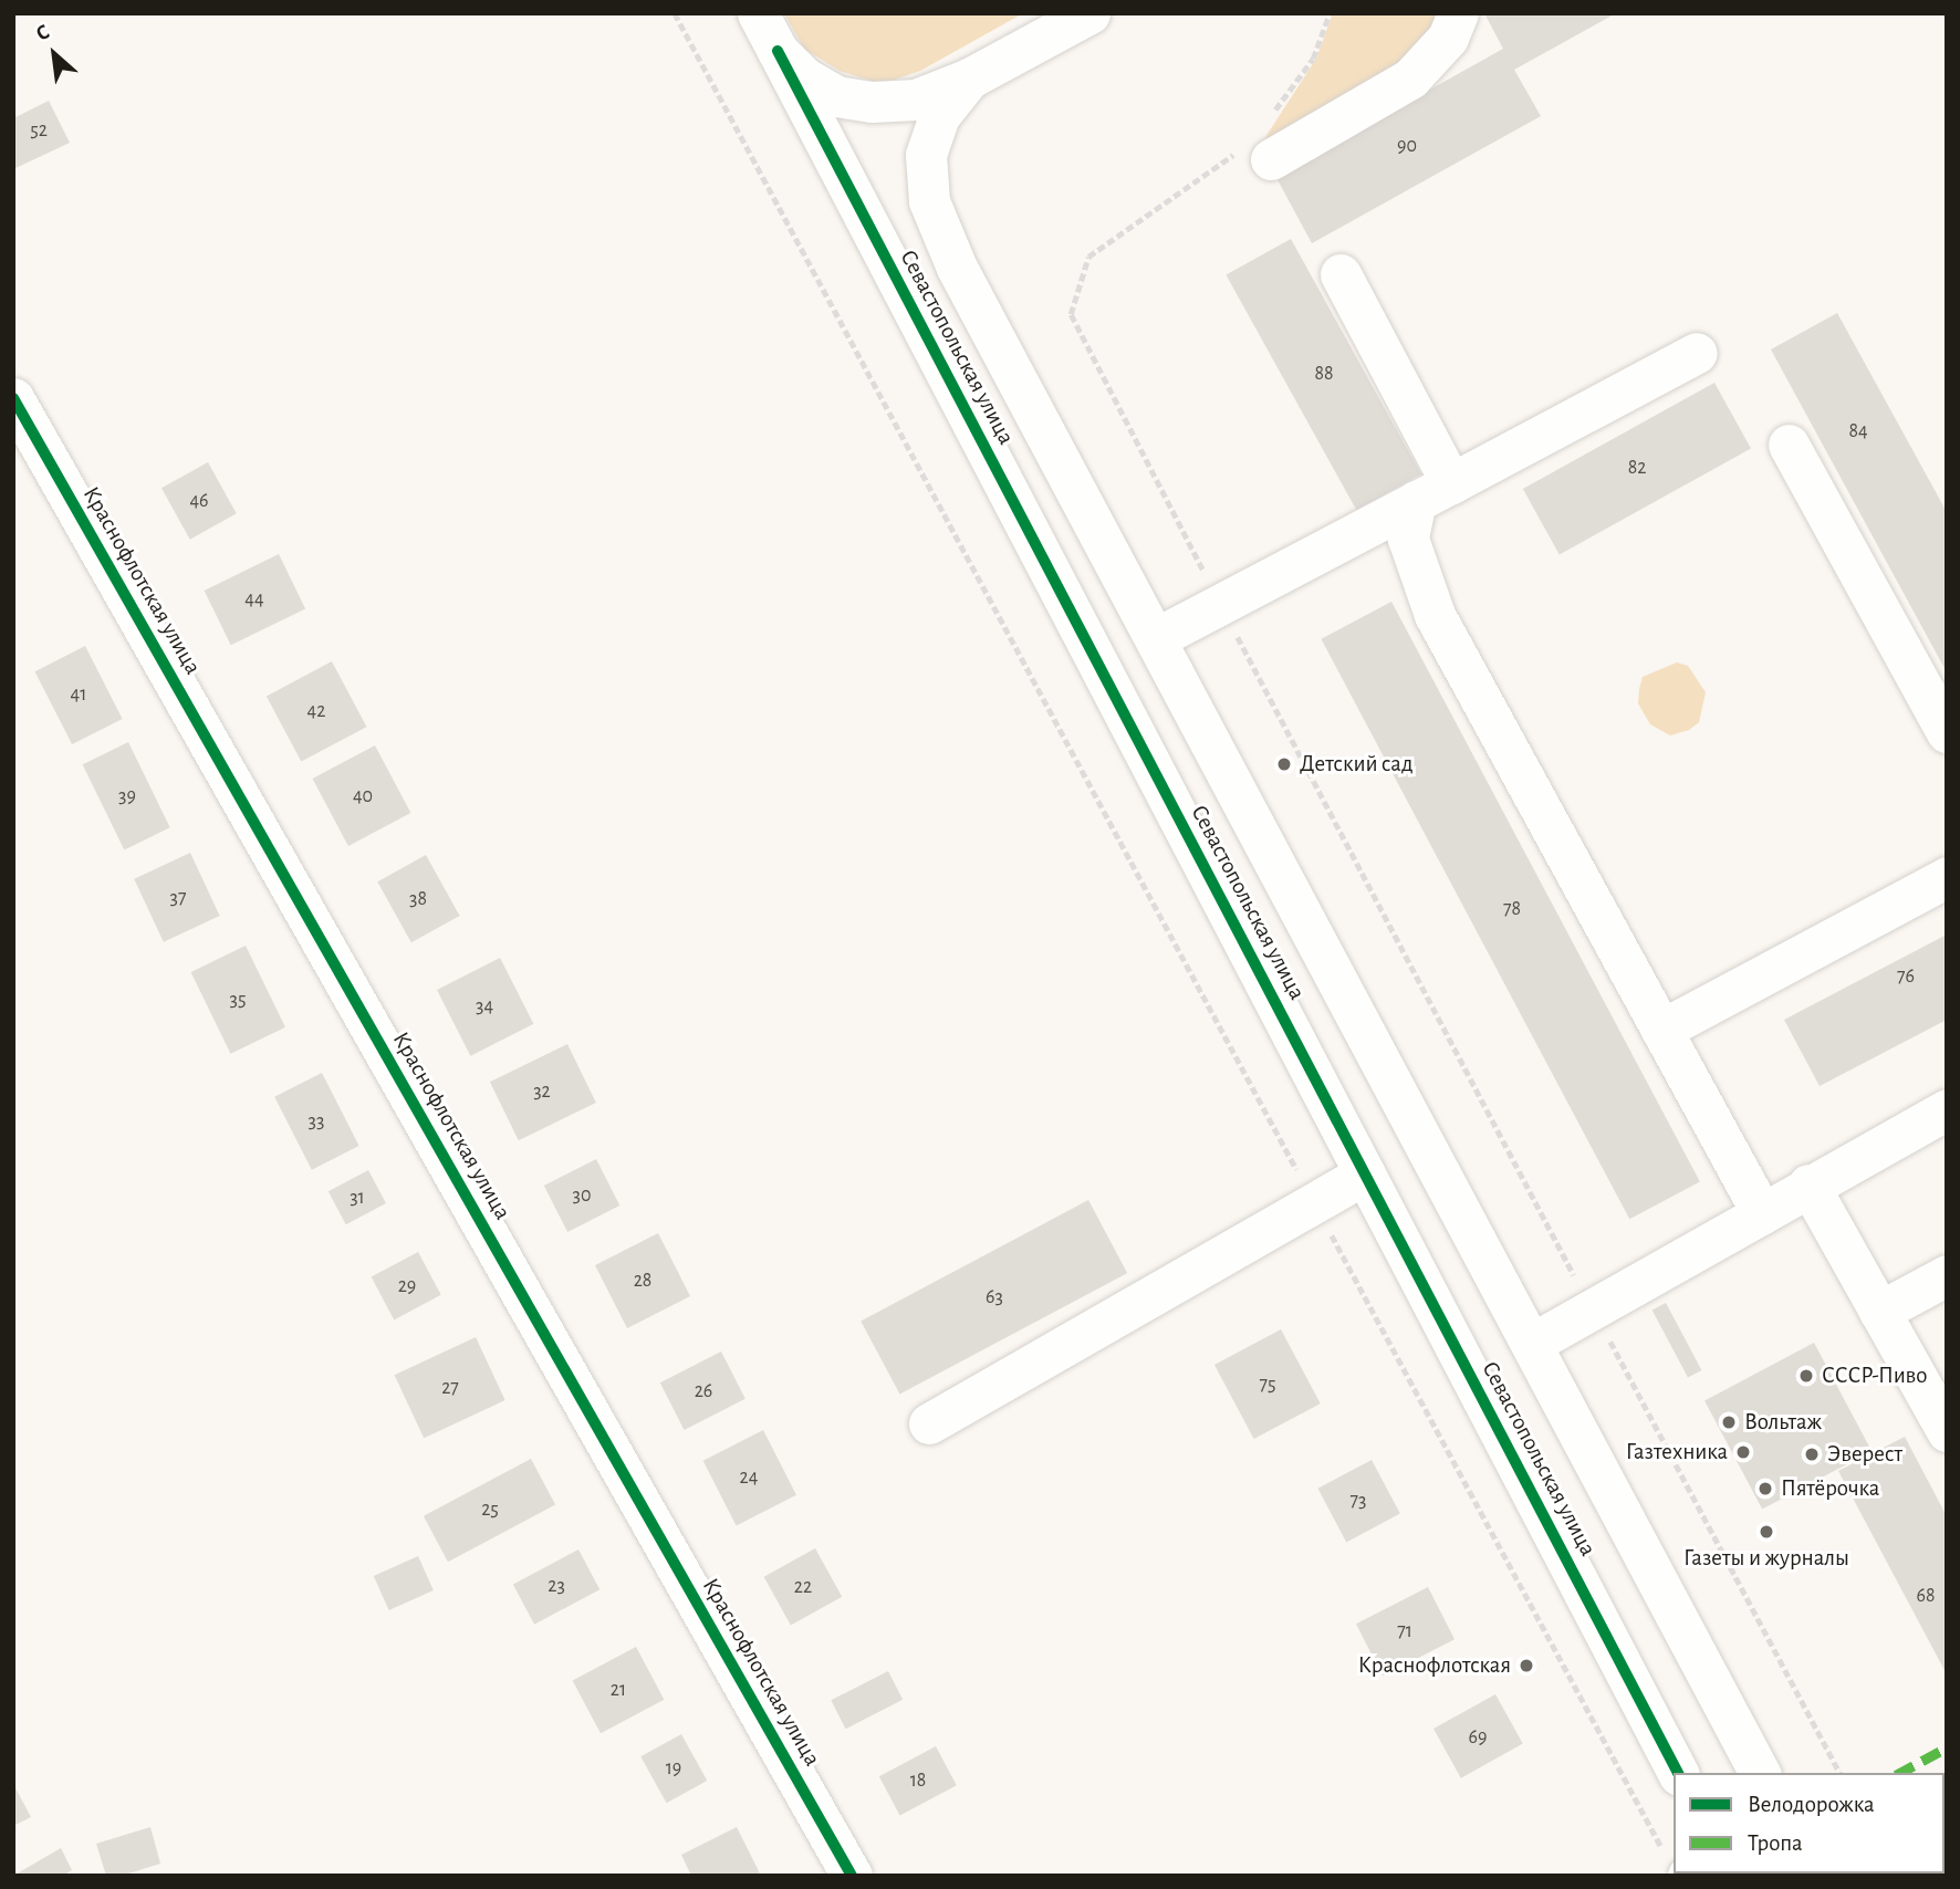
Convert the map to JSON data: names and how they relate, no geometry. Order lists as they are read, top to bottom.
{
  "streets": {
    "street": ["Севастопольская улица", "Краснофлотская улица"]
  },
  "places": [
    "Детский сад",
    "СССР-Пиво",
    "Вольтаж",
    "Газтехника",
    "Эверест",
    "Пятёрочка",
    "Газеты и журналы",
    "Краснофлотская"
  ],
  "house_numbers": [
    "52",
    "90",
    "88",
    "84",
    "82",
    "46",
    "44",
    "41",
    "42",
    "39",
    "40",
    "37",
    "38",
    "78",
    "76",
    "35",
    "34",
    "32",
    "33",
    "30",
    "31",
    "28",
    "29",
    "63",
    "75",
    "27",
    "26",
    "24",
    "73",
    "25",
    "23",
    "22",
    "68",
    "71",
    "21",
    "69",
    "19",
    "18"
  ],
  "legend": ["Велодорожка", "Тропа"],
  "north": "top left"
}
